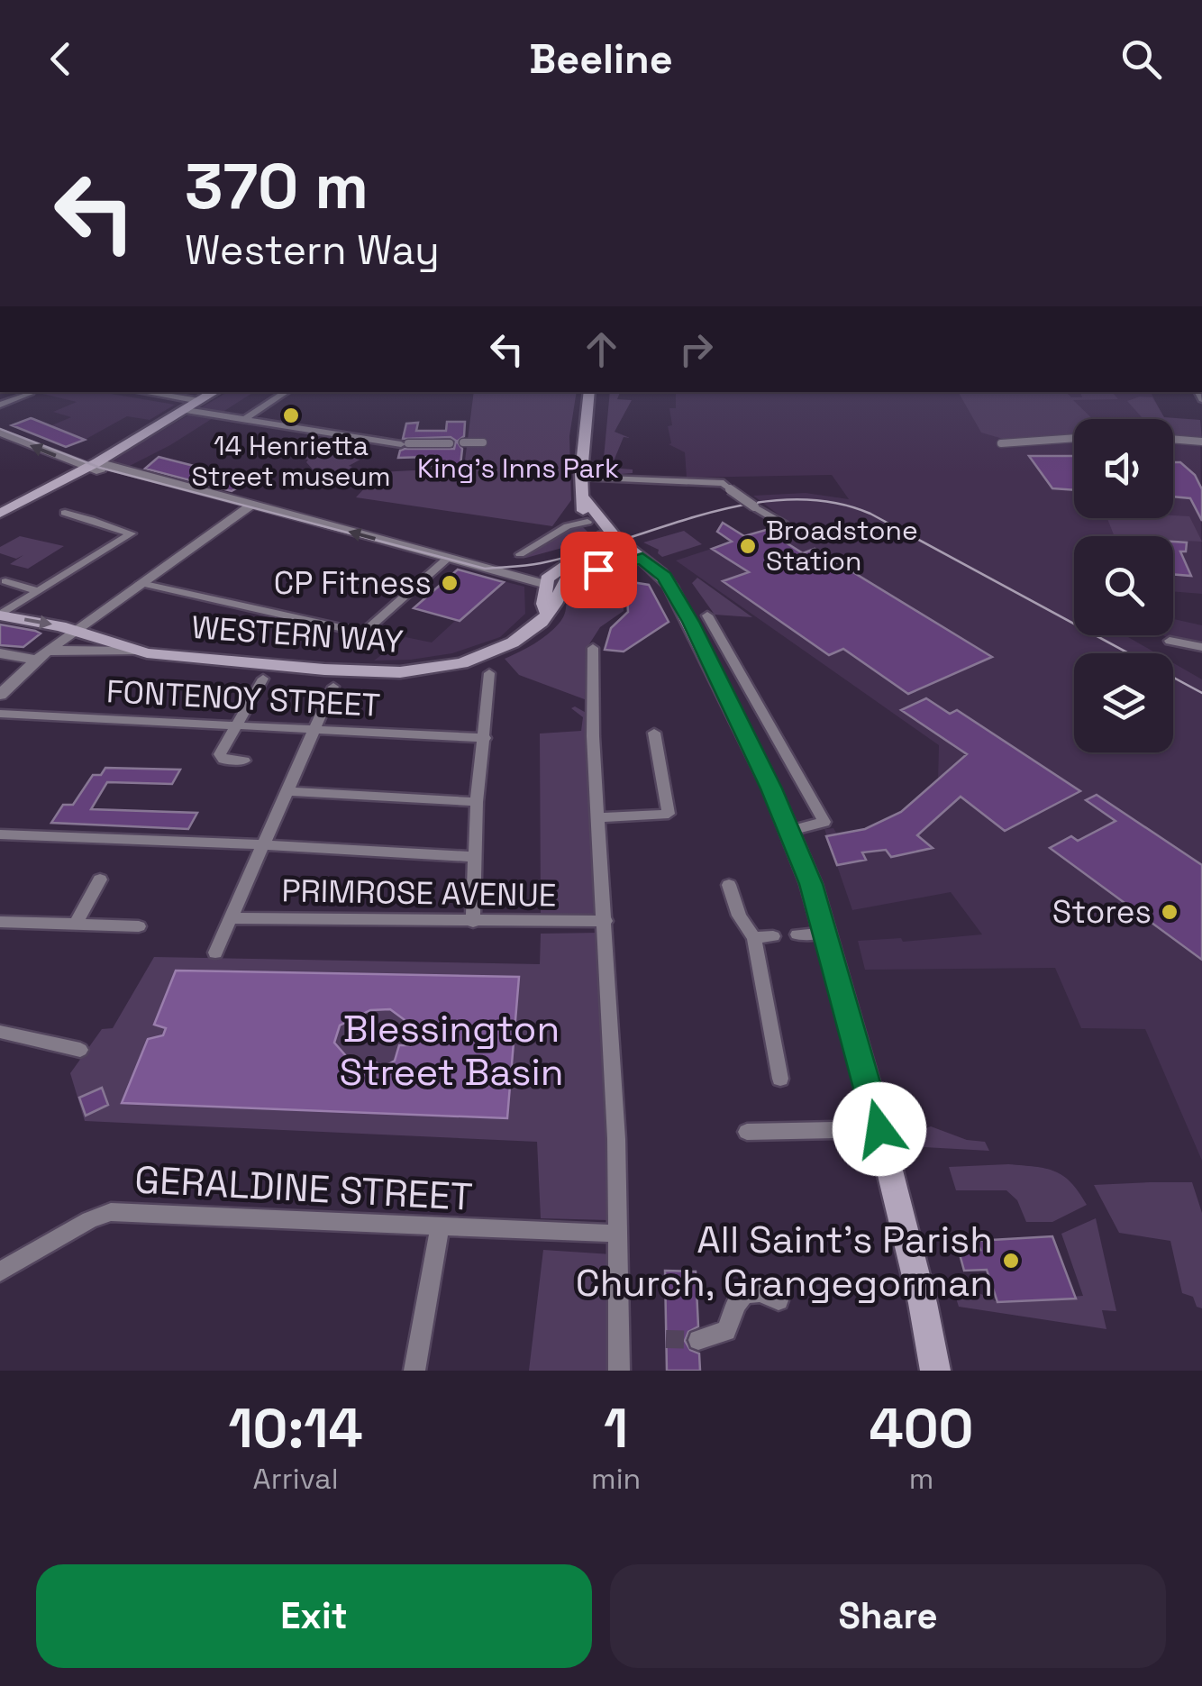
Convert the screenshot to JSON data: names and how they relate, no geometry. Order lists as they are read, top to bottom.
{
  "streets": {
    "main road": ["WESTERN WAY"],
    "street": ["FONTENOY STREET", "PRIMROSE AVENUE", "GERALDINE STREET"]
  },
  "parks": ["King's Inns Park", "Blessington Street Basin"],
  "places": [
    "14 Henrietta Street museum",
    "Broadstone Station",
    "CP Fitness",
    "Stores",
    "All Saint's Parish Church, Grangegorman"
  ],
  "page": {
    "header": "Beeline",
    "turn": ["370 m", "Western Way"],
    "eta": [
      "10:14",
      "Arrival",
      "1",
      "min",
      "400",
      "m"
    ],
    "buttons": ["Exit", "Share"]
  }
}
